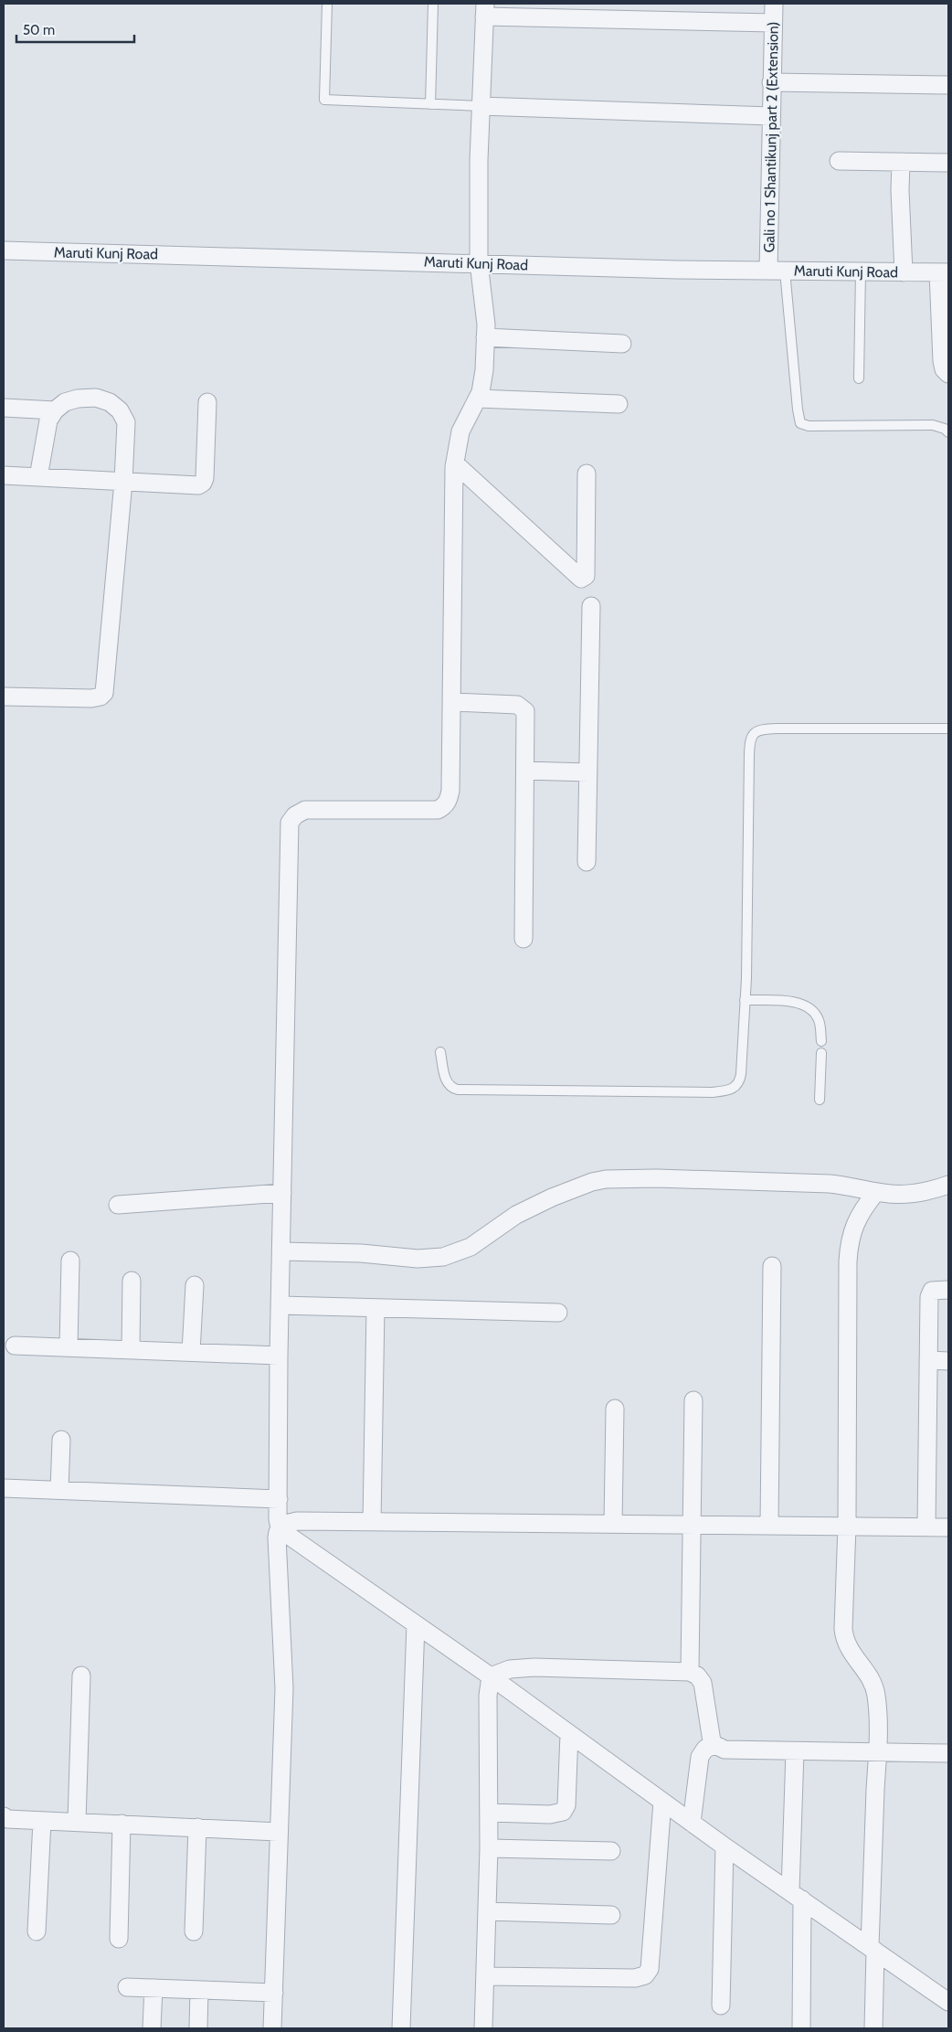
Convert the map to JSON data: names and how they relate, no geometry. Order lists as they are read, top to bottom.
{
  "streets": {
    "street": ["Gali no 1 Shantikunj part 2 (Extension)", "Maruti Kunj Road"]
  },
  "crossings": [
    ["Gali no 1 Shantikunj part 2 (Extension)", "Maruti Kunj Road"]
  ],
  "scale_bar": "50 m"
}
